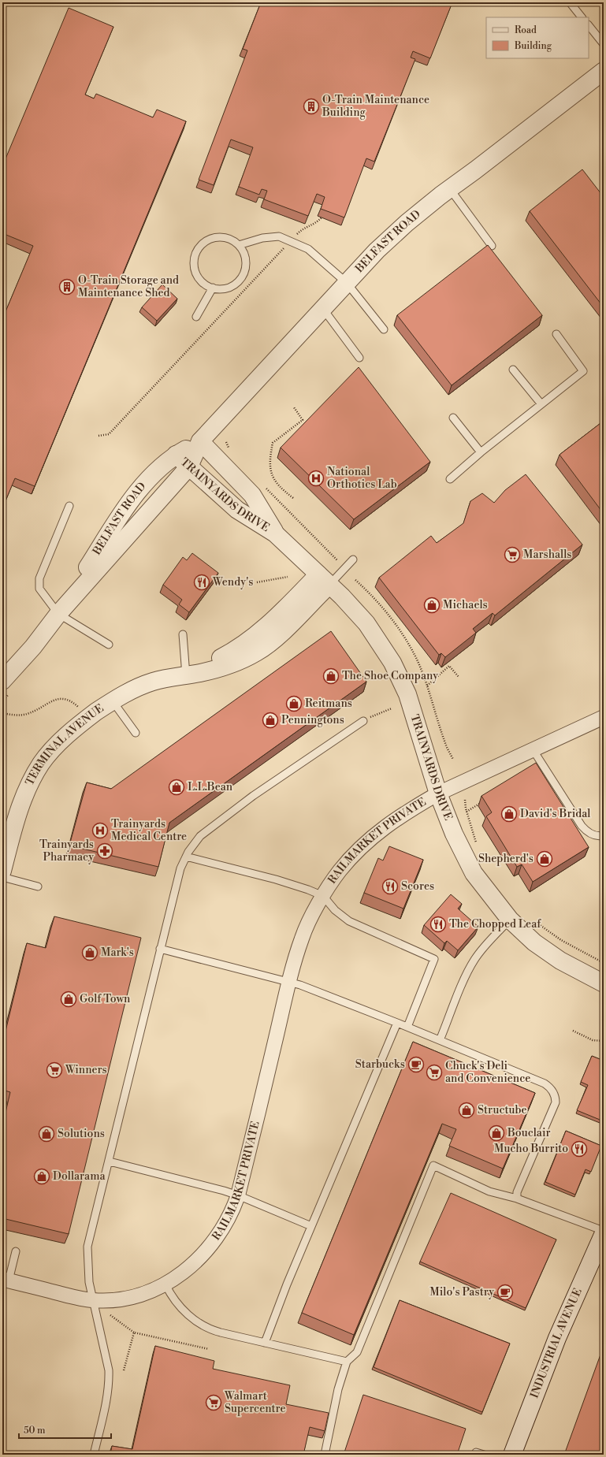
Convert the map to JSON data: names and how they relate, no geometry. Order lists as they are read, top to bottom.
{
  "streets": {
    "street": [
      "BELFAST ROAD",
      "TRAINYARDS DRIVE",
      "TERMINAL AVENUE",
      "RAILMARKET PRIVATE",
      "INDUSTRIAL AVENUE"
    ]
  },
  "crossings": [
    ["BELFAST ROAD", "TRAINYARDS DRIVE"],
    ["TRAINYARDS DRIVE", "TERMINAL AVENUE"],
    ["TRAINYARDS DRIVE", "RAILMARKET PRIVATE"]
  ],
  "places": {
    "building": ["O-Train Maintenance Building", "O-Train Storage and Maintenance Shed"],
    "hospital": ["National Orthotics Lab", "Trainyards Medical Centre"],
    "supermarket": [
      "Marshalls",
      "Winners",
      "Chuck's Deli and Convenience",
      "Walmart Supercentre"
    ],
    "restaurant": [
      "Wendy's",
      "Scores",
      "The Chopped Leaf",
      "Mucho Burrito"
    ],
    "shop": [
      "Michaels",
      "The Shoe Company",
      "Reitmans",
      "Penningtons",
      "L.L.Bean",
      "David's Bridal",
      "Shepherd's",
      "Mark's",
      "Golf Town",
      "Structube",
      "Bouclair",
      "Solutions",
      "Dollarama"
    ],
    "pharmacy": ["Trainyards Pharmacy"],
    "cafe": ["Starbucks", "Milo's Pastry"]
  },
  "legend": ["Road", "Building"],
  "scale_bar": "50 m"
}
